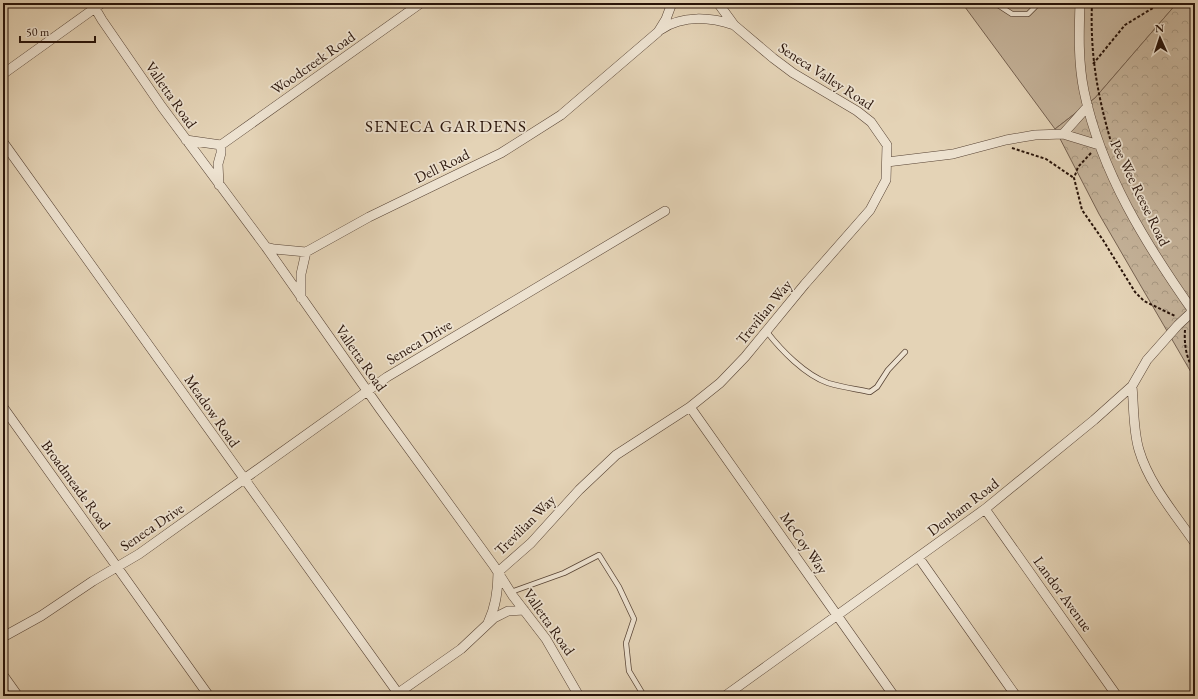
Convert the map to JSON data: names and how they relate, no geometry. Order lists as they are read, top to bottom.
{
  "streets": {
    "street": [
      "Woodcreek Road",
      "Seneca Valley Road",
      "Valletta Road",
      "Dell Road",
      "Pee Wee Reese Road",
      "Trevilian Way",
      "Seneca Drive",
      "Meadow Road",
      "Broadmeade Road",
      "Denham Road",
      "McCoy Way",
      "Landor Avenue"
    ]
  },
  "crossings": [
    ["Seneca Valley Road", "Dell Road"],
    ["Seneca Valley Road", "Trevilian Way"],
    ["Valletta Road", "Trevilian Way"],
    ["Valletta Road", "Seneca Drive"],
    ["Pee Wee Reese Road", "Denham Road"],
    ["Trevilian Way", "McCoy Way"],
    ["Seneca Drive", "Meadow Road"],
    ["Seneca Drive", "Broadmeade Road"],
    ["Denham Road", "McCoy Way"],
    ["Denham Road", "Landor Avenue"]
  ],
  "districts": ["SENECA GARDENS"],
  "scale_bar": "50 m",
  "north": "top"
}
